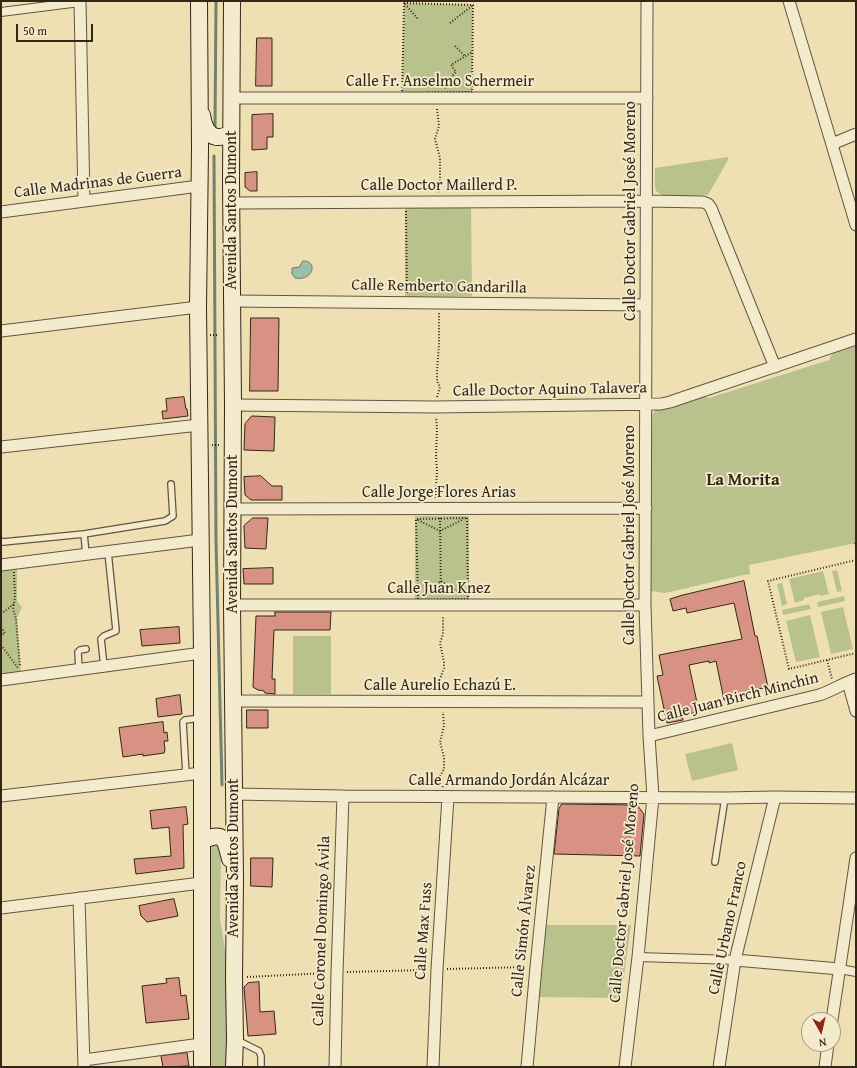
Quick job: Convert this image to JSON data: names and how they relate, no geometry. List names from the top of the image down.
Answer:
{
  "streets": {
    "main road": ["Avenida Santos Dumont"],
    "street": [
      "Calle Fr. Anselmo Schermeir",
      "Calle Madrinas de Guerra",
      "Calle Doctor Maillerd P.",
      "Calle Doctor Gabriel José Moreno",
      "Calle Remberto Gandarilla",
      "Calle Doctor Aquino Talavera",
      "Calle Jorge Flores Arias",
      "Calle Juan Knez",
      "Calle Aurelio Echazú E.",
      "Calle Juan Birch Minchin",
      "Calle Armando Jordán Alcázar",
      "Calle Urbano Franco",
      "Calle Coronel Domingo Ávila",
      "Calle Max Fuss",
      "Calle Simón Álvarez"
    ]
  },
  "crossings": [
    ["Calle Fr. Anselmo Schermeir", "Avenida Santos Dumont"],
    ["Calle Fr. Anselmo Schermeir", "Calle Doctor Gabriel José Moreno"],
    ["Calle Madrinas de Guerra", "Avenida Santos Dumont"],
    ["Calle Doctor Maillerd P.", "Avenida Santos Dumont"],
    ["Calle Doctor Maillerd P.", "Calle Doctor Gabriel José Moreno"],
    ["Calle Doctor Maillerd P.", "Calle Doctor Aquino Talavera"],
    ["Avenida Santos Dumont", "Calle Remberto Gandarilla"],
    ["Avenida Santos Dumont", "Calle Doctor Aquino Talavera"],
    ["Avenida Santos Dumont", "Calle Jorge Flores Arias"],
    ["Avenida Santos Dumont", "Calle Juan Knez"],
    ["Avenida Santos Dumont", "Calle Aurelio Echazú E."],
    ["Avenida Santos Dumont", "Calle Armando Jordán Alcázar"],
    ["Calle Doctor Gabriel José Moreno", "Calle Remberto Gandarilla"],
    ["Calle Doctor Gabriel José Moreno", "Calle Doctor Aquino Talavera"],
    ["Calle Doctor Gabriel José Moreno", "Calle Jorge Flores Arias"],
    ["Calle Doctor Gabriel José Moreno", "Calle Juan Knez"],
    ["Calle Doctor Gabriel José Moreno", "Calle Aurelio Echazú E."],
    ["Calle Doctor Gabriel José Moreno", "Calle Juan Birch Minchin"],
    ["Calle Doctor Gabriel José Moreno", "Calle Armando Jordán Alcázar"],
    ["Calle Armando Jordán Alcázar", "Calle Urbano Franco"],
    ["Calle Armando Jordán Alcázar", "Calle Coronel Domingo Ávila"],
    ["Calle Armando Jordán Alcázar", "Calle Max Fuss"],
    ["Calle Armando Jordán Alcázar", "Calle Simón Álvarez"]
  ],
  "districts": ["La Morita"],
  "scale_bar": "50 m",
  "north": "bottom"
}
